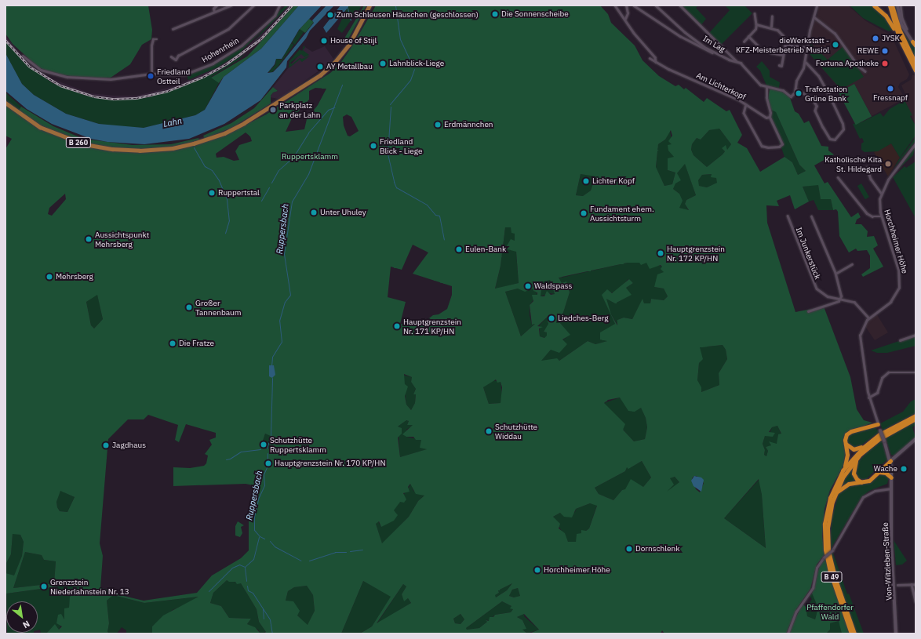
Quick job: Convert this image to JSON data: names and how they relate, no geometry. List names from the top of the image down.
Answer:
{
  "streets": {
    "highway": ["B 49"],
    "main road": ["B 260"],
    "street": [
      "Im Lag",
      "Hohenrhein",
      "Am Lichterkopf",
      "Horchheimer Höhe",
      "Im Junkerstück",
      "Von-Witzleben-Straße"
    ]
  },
  "crossings": [
    ["Horchheimer Höhe", "Im Junkerstück"],
    ["Horchheimer Höhe", "Von-Witzleben-Straße"]
  ],
  "water": ["Lahn", "Ruppersbach"],
  "parks": ["Ruppertsklamm", "Pfaffendorfer Wald"],
  "places": [
    "Die Sonnenscheibe",
    "Zum Schleusen Häuschen (geschlossen)",
    "JYSK",
    "House of Stijl",
    "dieWerkstatt - KFZ-Meisterbetrieb Musiol",
    "REWE",
    "Lahnblick-Liege",
    "Fortuna Apotheke",
    "AY Metallbau",
    "Friedland Ostteil",
    "Fressnapf",
    "Trafostation Grüne Bank",
    "Parkplatz an der Lahn",
    "Erdmännchen",
    "Friedland Blick - Liege",
    "Katholische Kita St. Hildegard",
    "Lichter Kopf",
    "Ruppertstal",
    "Unter Uhuley",
    "Fundament ehem. Aussichtsturm",
    "Aussichtspunkt Mehrsberg",
    "Eulen-Bank",
    "Hauptgrenzstein Nr. 172 KP/HN",
    "Mehrsberg",
    "Waldspass",
    "Großer Tannenbaum",
    "Liedches-Berg",
    "Hauptgrenzstein Nr. 171 KP/HN",
    "Die Fratze",
    "Schutzhütte Widdau",
    "Schutzhütte Ruppertsklamm",
    "Jagdhaus",
    "Hauptgrenzstein Nr. 170 KP/HN",
    "Wache",
    "Dornschlenk",
    "Horchheimer Höhe",
    "Grenzstein Niederlahnstein Nr. 13"
  ],
  "north": "bottom right"
}
